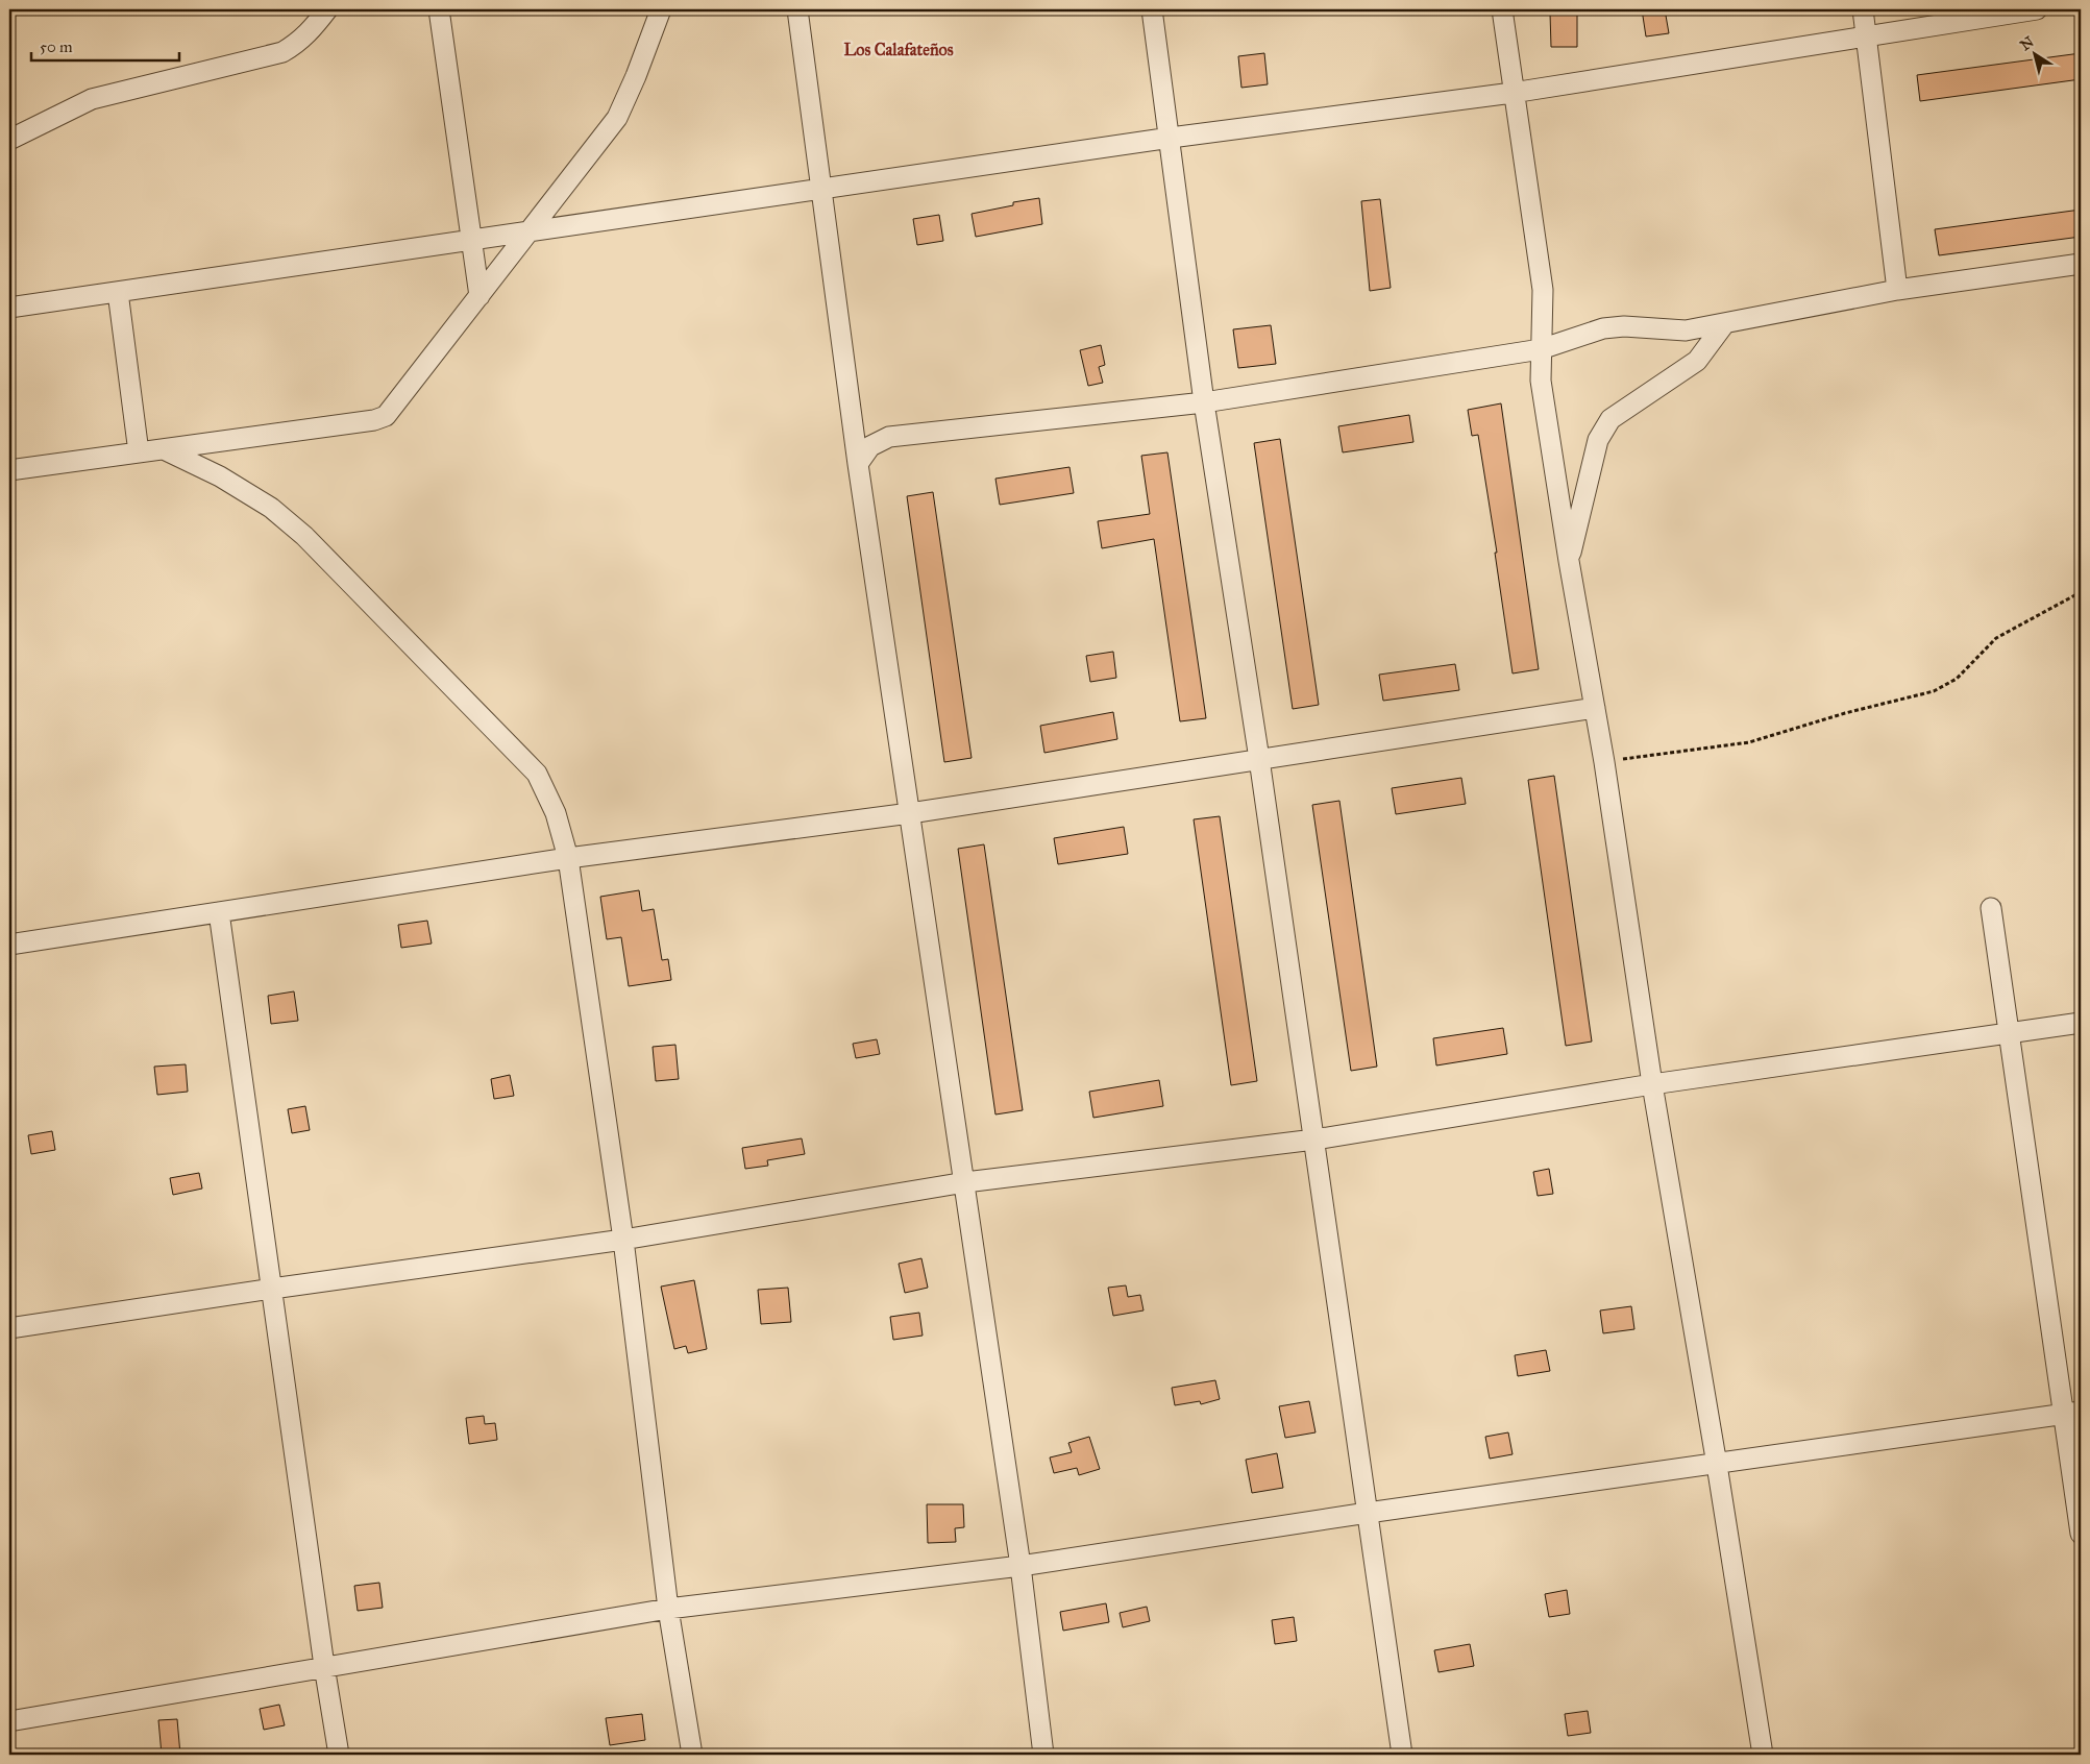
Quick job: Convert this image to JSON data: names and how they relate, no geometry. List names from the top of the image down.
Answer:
{
  "districts": ["Los Calafateños"],
  "scale_bar": "50 m",
  "north": "top left"
}
